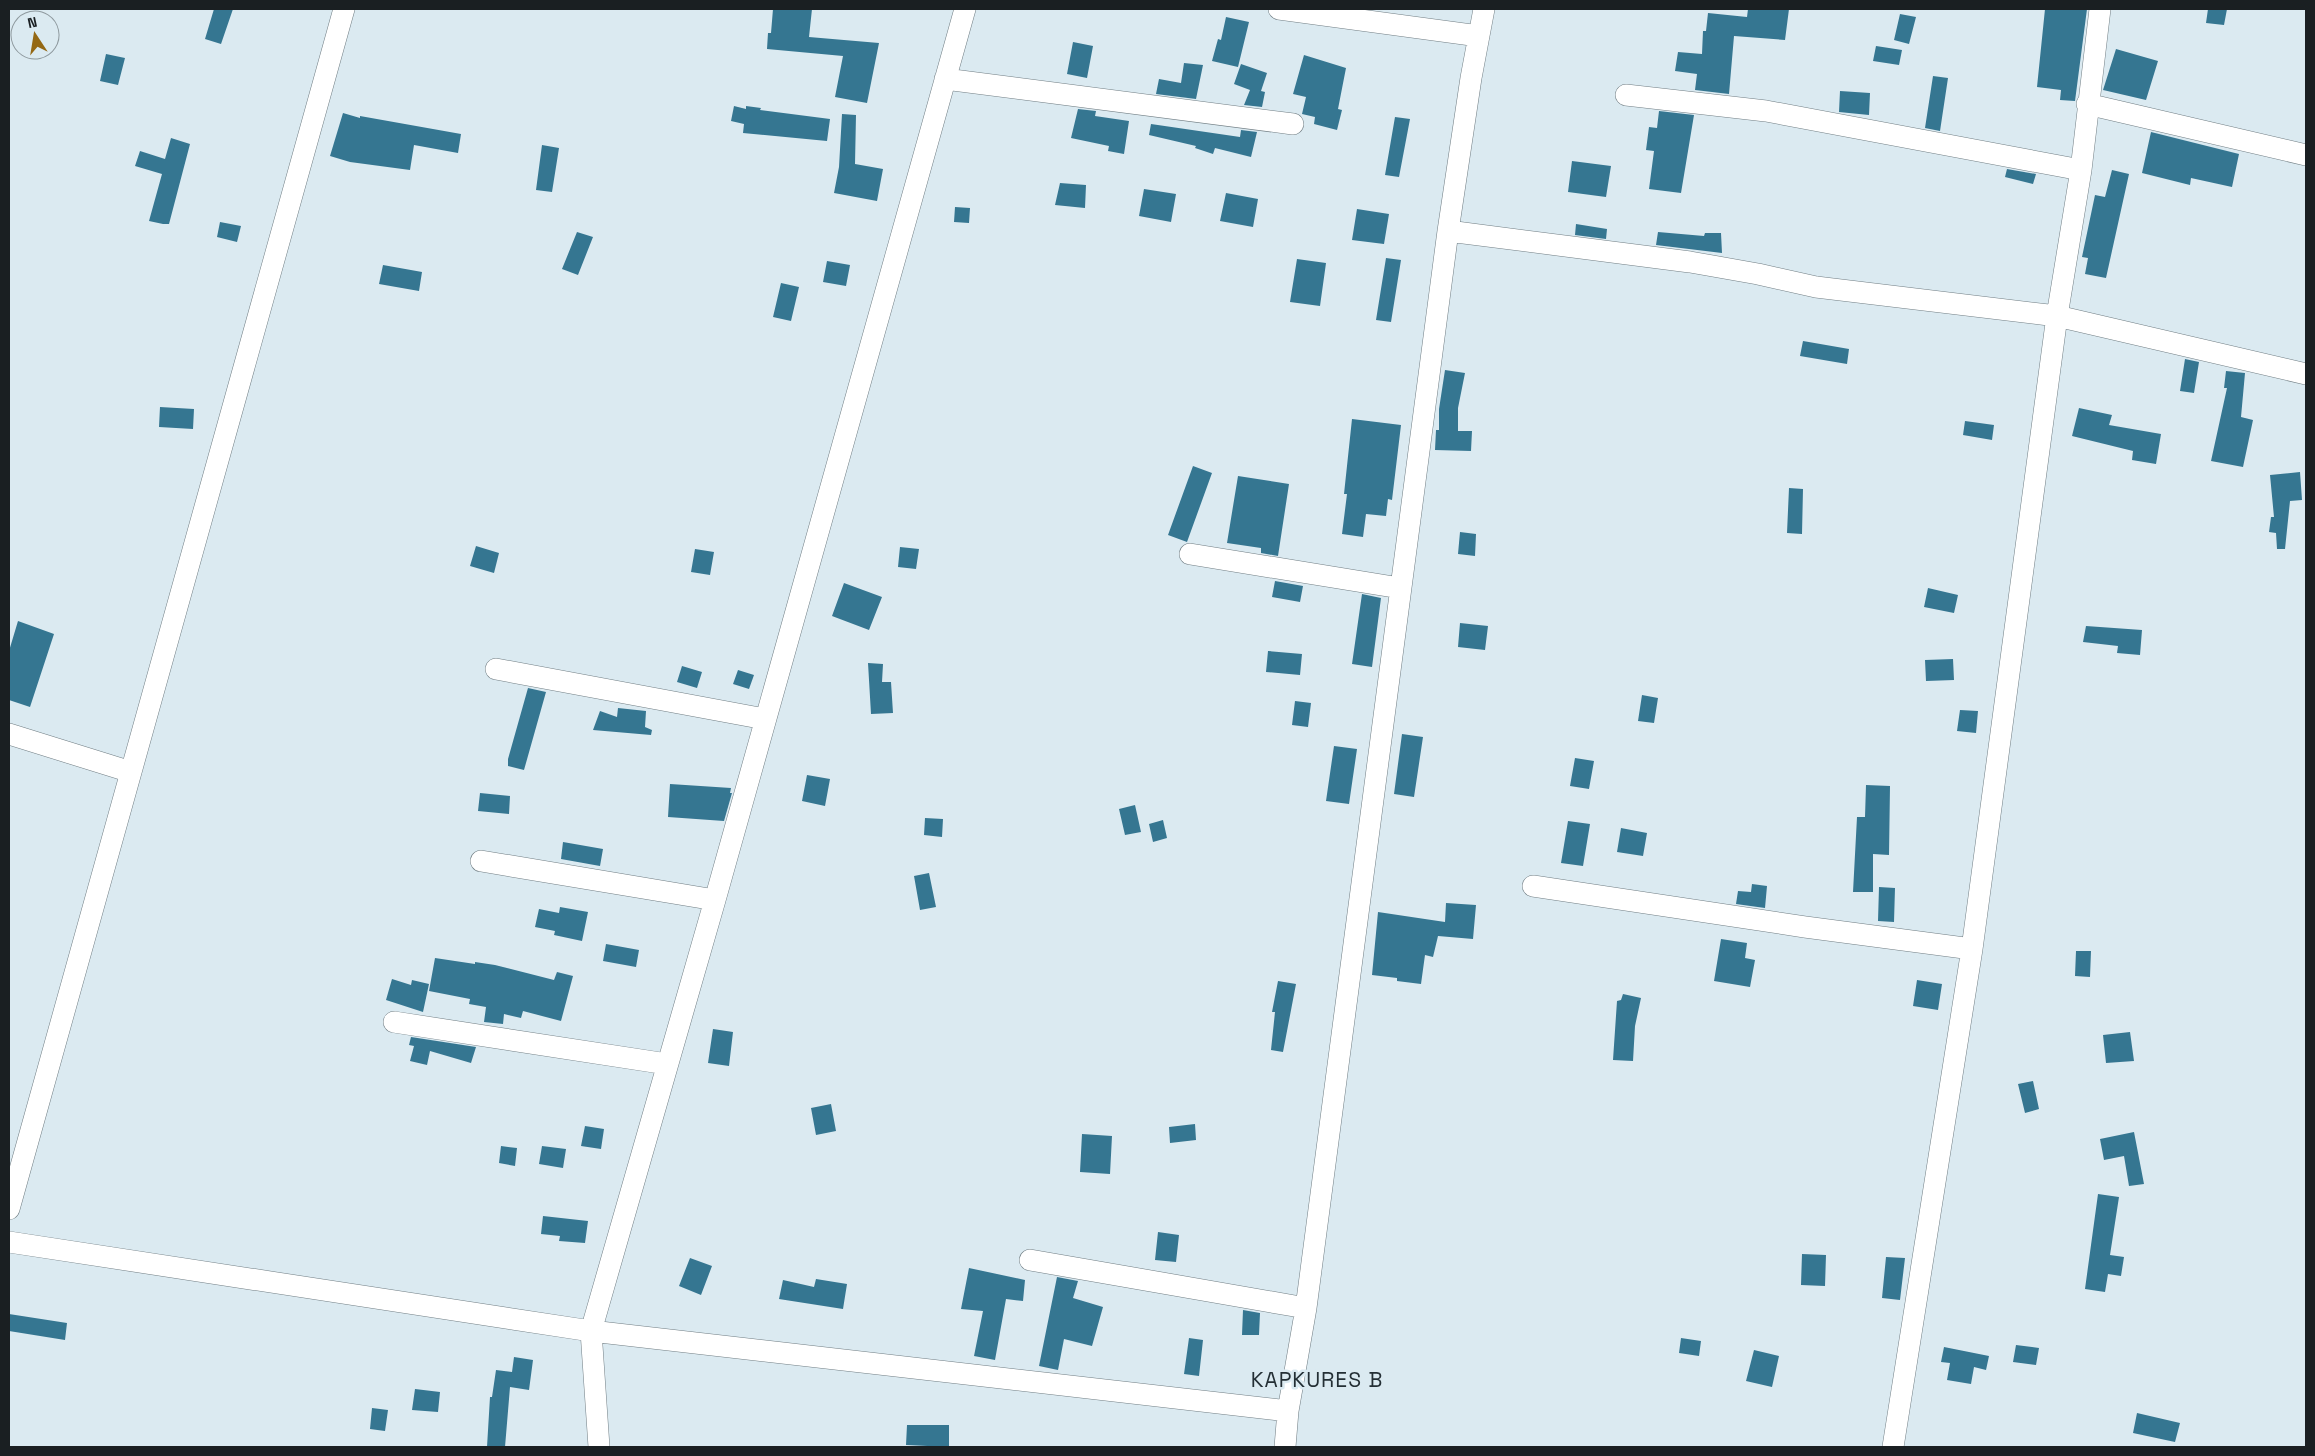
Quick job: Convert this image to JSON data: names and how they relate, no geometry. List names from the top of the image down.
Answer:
{
  "districts": ["KAPKURES B"],
  "north": "top"
}
